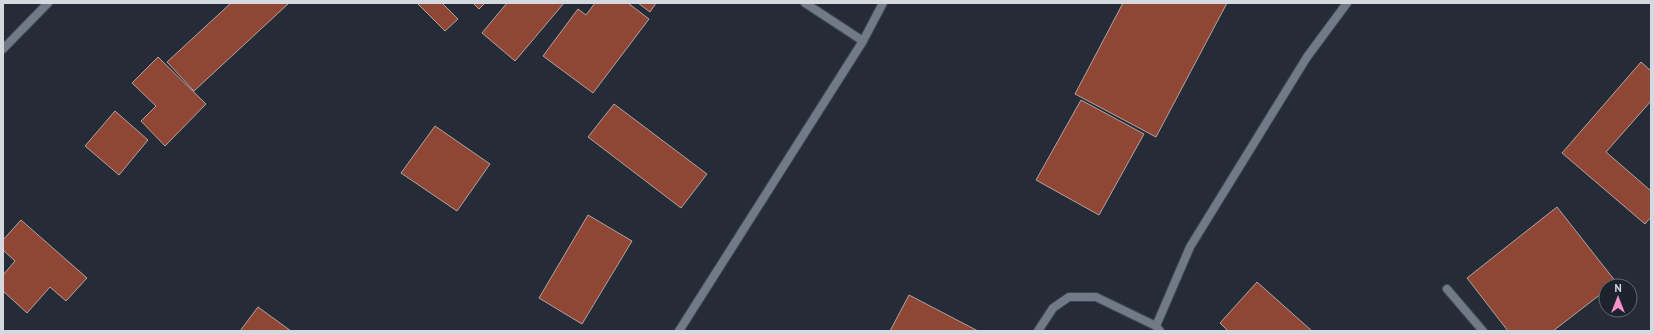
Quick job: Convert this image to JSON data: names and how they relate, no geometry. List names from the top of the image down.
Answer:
{
  "north": "top"
}
